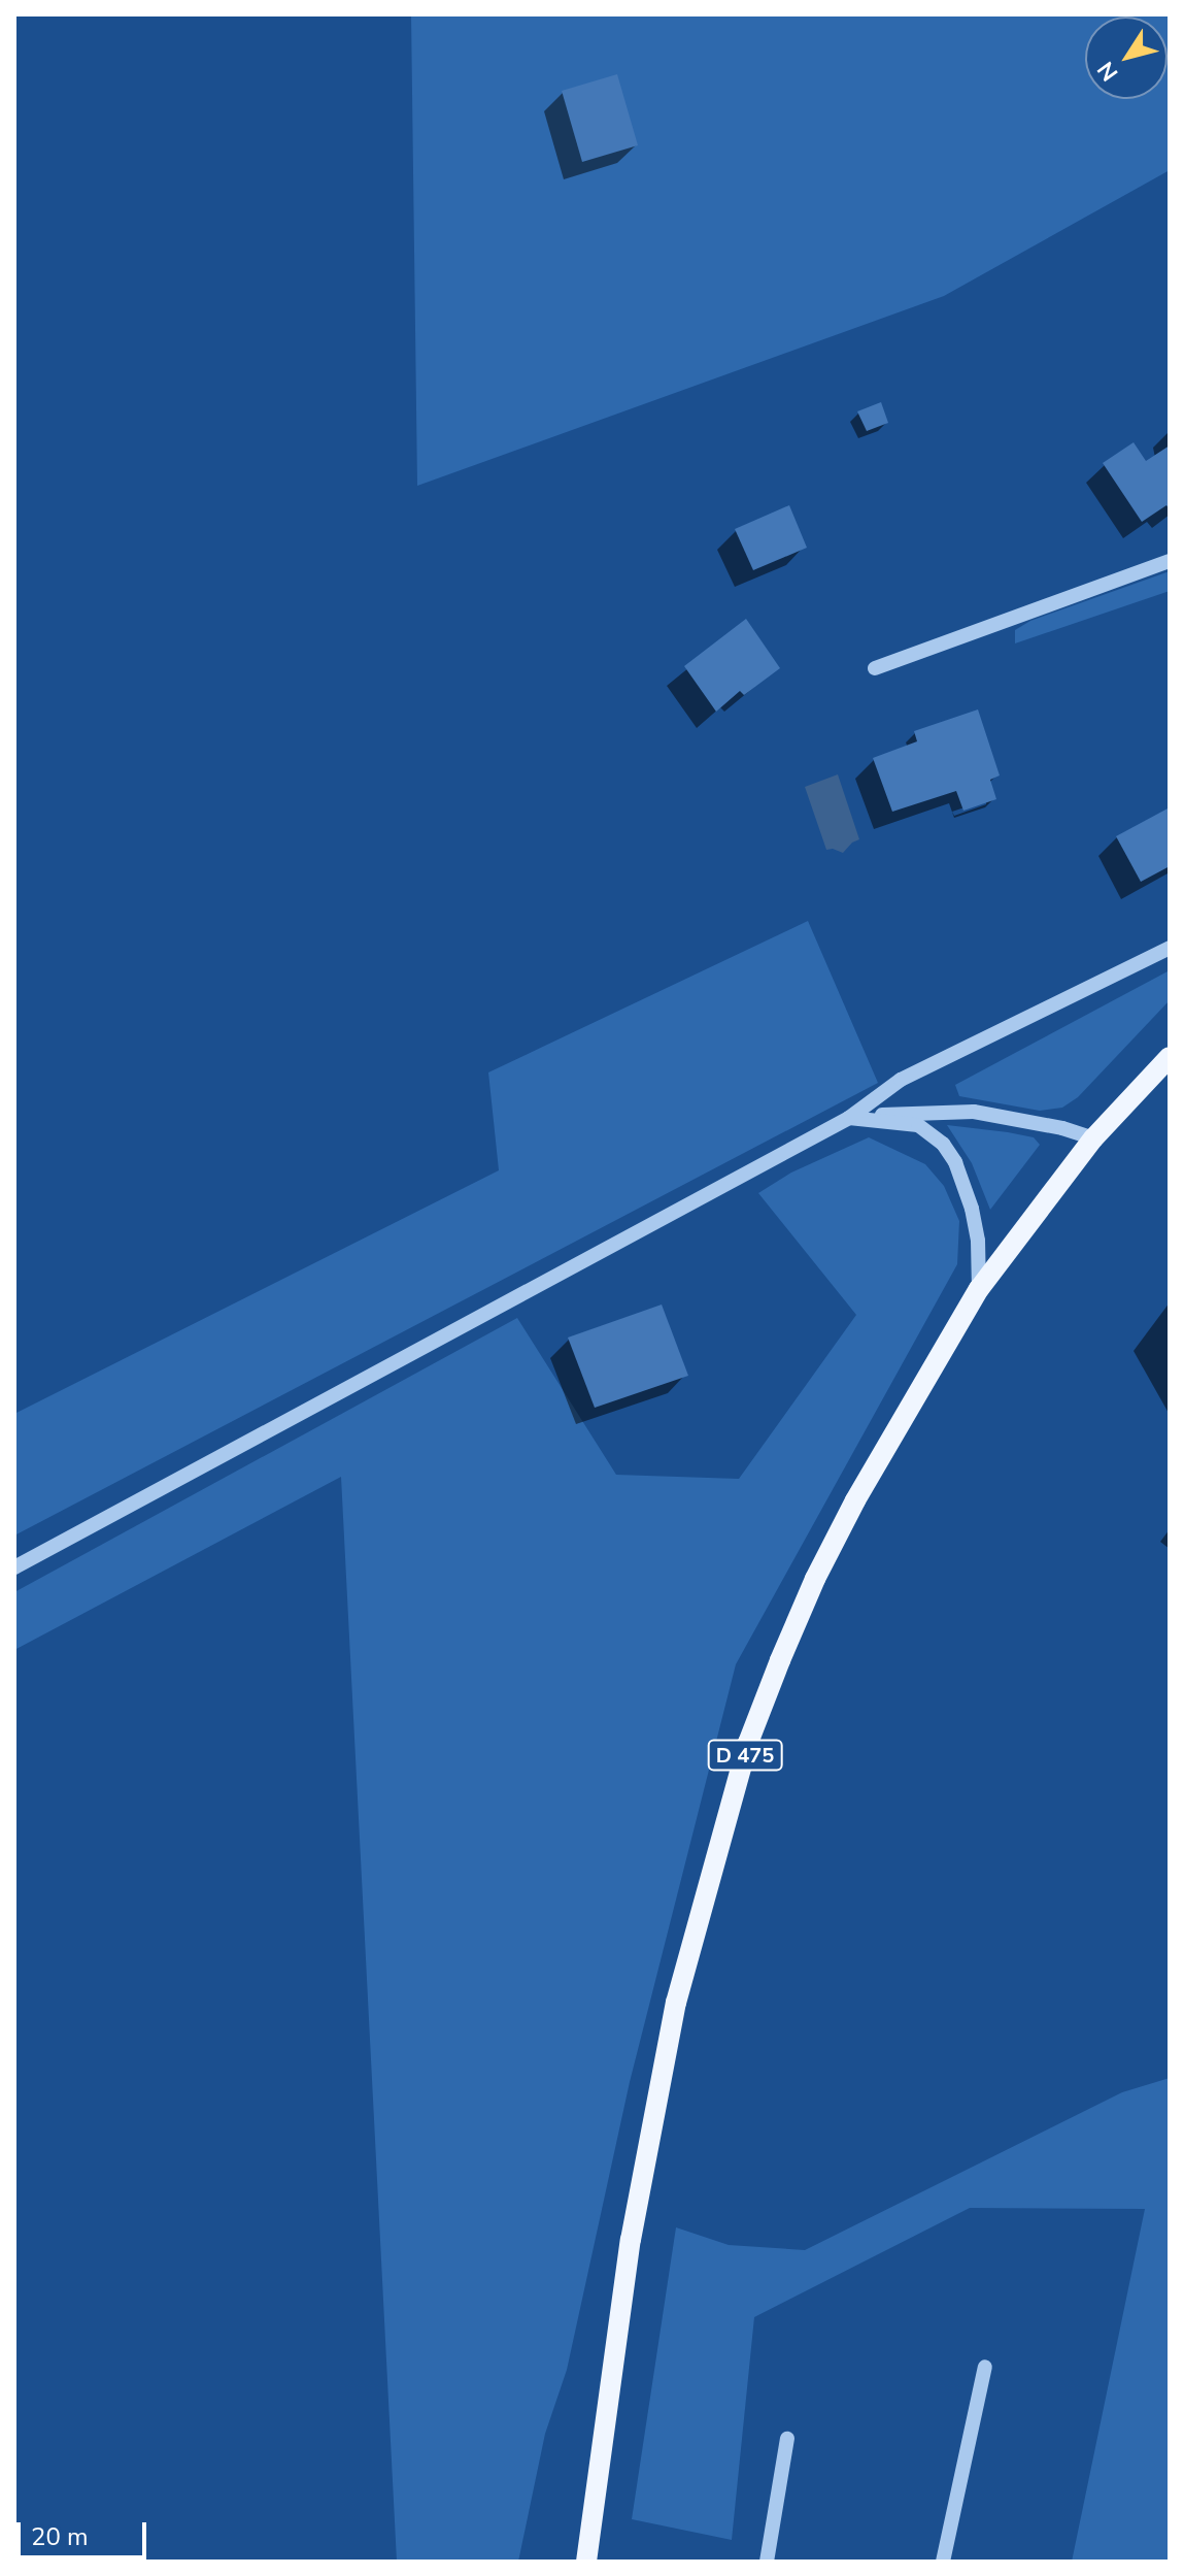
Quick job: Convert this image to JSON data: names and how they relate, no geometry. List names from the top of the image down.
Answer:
{
  "streets": {
    "main road": ["D 475"]
  },
  "scale_bar": "20 m",
  "north": "bottom left"
}
